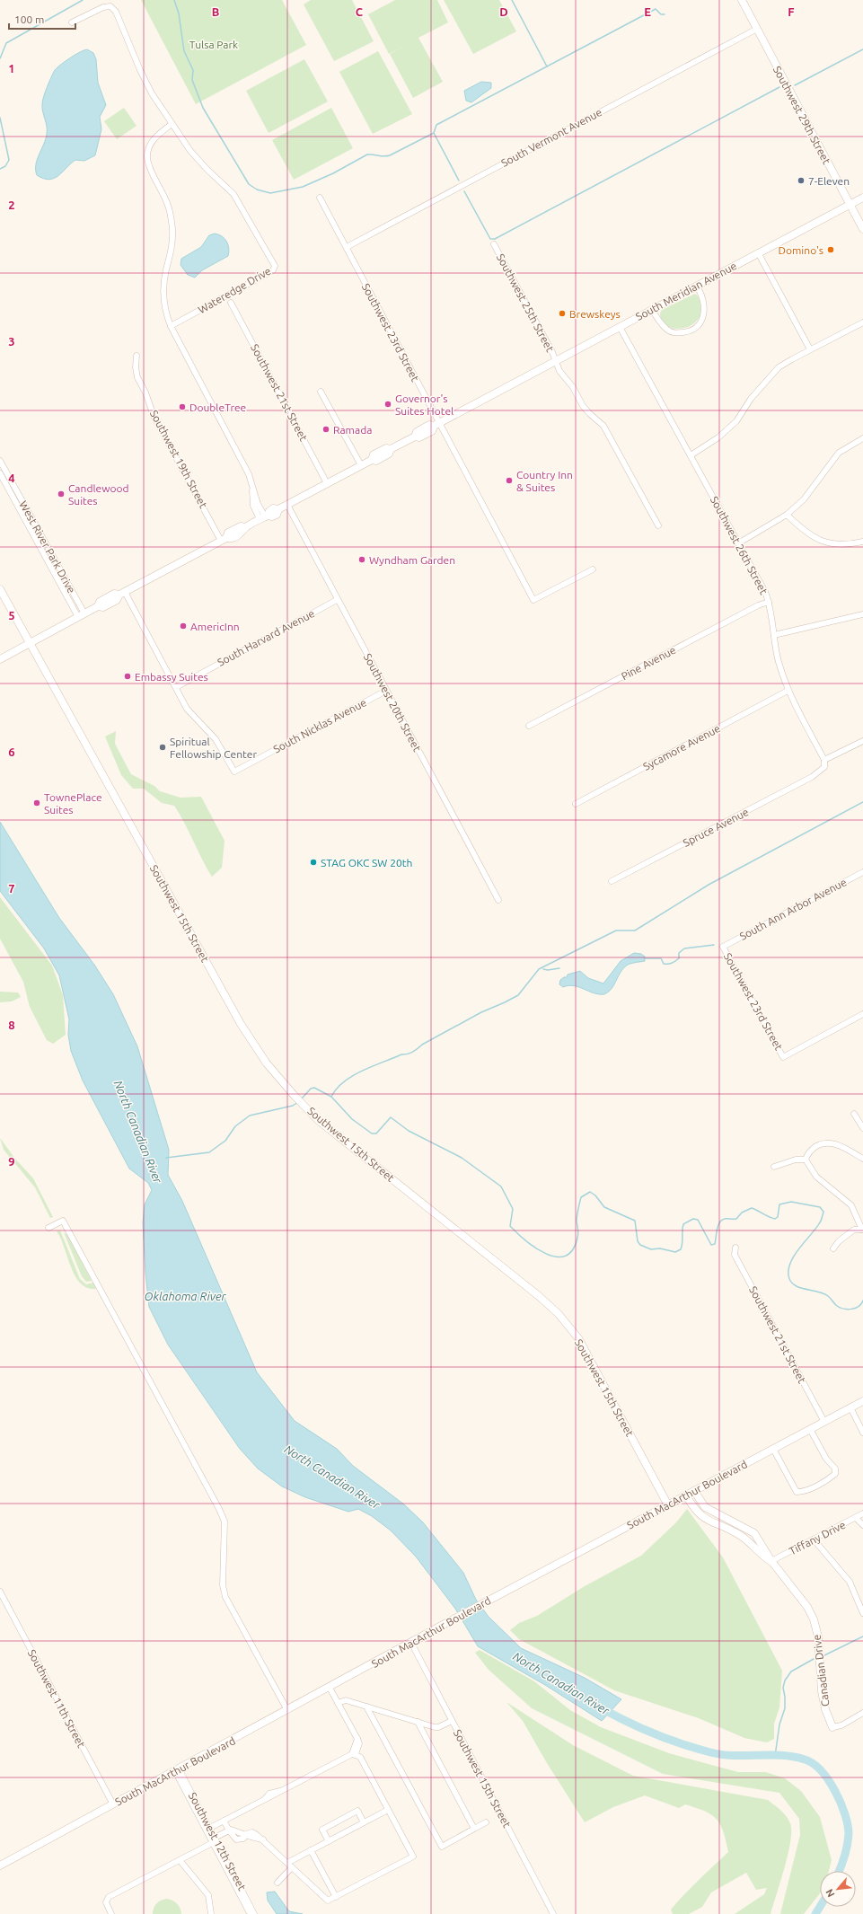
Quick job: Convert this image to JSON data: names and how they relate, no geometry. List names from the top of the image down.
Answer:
{
  "streets": {
    "main road": [
      "Southwest 29th Street",
      "South Meridian Avenue",
      "Southwest 15th Street",
      "South MacArthur Boulevard",
      "Canadian Drive"
    ],
    "street": [
      "South Vermont Avenue",
      "Wateredge Drive",
      "Southwest 25th Street",
      "Southwest 23rd Street",
      "Southwest 21st Street",
      "Southwest 19th Street",
      "Southwest 26th Street",
      "West River Park Drive",
      "South Harvard Avenue",
      "Pine Avenue",
      "Southwest 20th Street",
      "South Nicklas Avenue",
      "Sycamore Avenue",
      "Spruce Avenue",
      "South Ann Arbor Avenue",
      "Tiffany Drive",
      "Southwest 11th Street",
      "Southwest 12th Street"
    ]
  },
  "crossings": [
    ["Southwest 29th Street", "South Vermont Avenue"],
    ["Southwest 29th Street", "South Meridian Avenue"],
    ["South Vermont Avenue", "Southwest 23rd Street"],
    ["South Meridian Avenue", "Southwest 25th Street"],
    ["South Meridian Avenue", "Southwest 23rd Street"],
    ["South Meridian Avenue", "Southwest 21st Street"],
    ["South Meridian Avenue", "Southwest 19th Street"],
    ["South Meridian Avenue", "Southwest 26th Street"],
    ["South Meridian Avenue", "West River Park Drive"],
    ["South Meridian Avenue", "Southwest 20th Street"],
    ["South Meridian Avenue", "Southwest 15th Street"],
    ["Southwest 23rd Street", "South Ann Arbor Avenue"],
    ["Southwest 21st Street", "South MacArthur Boulevard"],
    ["Southwest 26th Street", "Pine Avenue"],
    ["Southwest 26th Street", "Sycamore Avenue"],
    ["Southwest 26th Street", "Spruce Avenue"],
    ["South Harvard Avenue", "Southwest 20th Street"],
    ["South Harvard Avenue", "South Nicklas Avenue"],
    ["Southwest 20th Street", "South Nicklas Avenue"],
    ["Southwest 15th Street", "South MacArthur Boulevard"],
    ["South MacArthur Boulevard", "Canadian Drive"],
    ["South MacArthur Boulevard", "Southwest 11th Street"],
    ["South MacArthur Boulevard", "Southwest 12th Street"],
    ["Tiffany Drive", "Canadian Drive"]
  ],
  "water": ["North Canadian River", "Oklahoma River"],
  "parks": ["Tulsa Park"],
  "places": [
    "7-Eleven",
    "Domino's",
    "Brewskeys",
    "Governor's Suites Hotel",
    "DoubleTree",
    "Ramada",
    "Country Inn & Suites",
    "Candlewood Suites",
    "Wyndham Garden",
    "AmericInn",
    "Embassy Suites",
    "Spiritual Fellowship Center",
    "TownePlace Suites",
    "STAG OKC SW 20th"
  ],
  "scale_bar": "100 m",
  "north": "bottom left",
  "grid": {
    "columns": [
      "B",
      "C",
      "D",
      "E",
      "F"
    ],
    "rows": [
      "1",
      "2",
      "3",
      "4",
      "5",
      "6",
      "7",
      "8",
      "9"
    ]
  }
}
